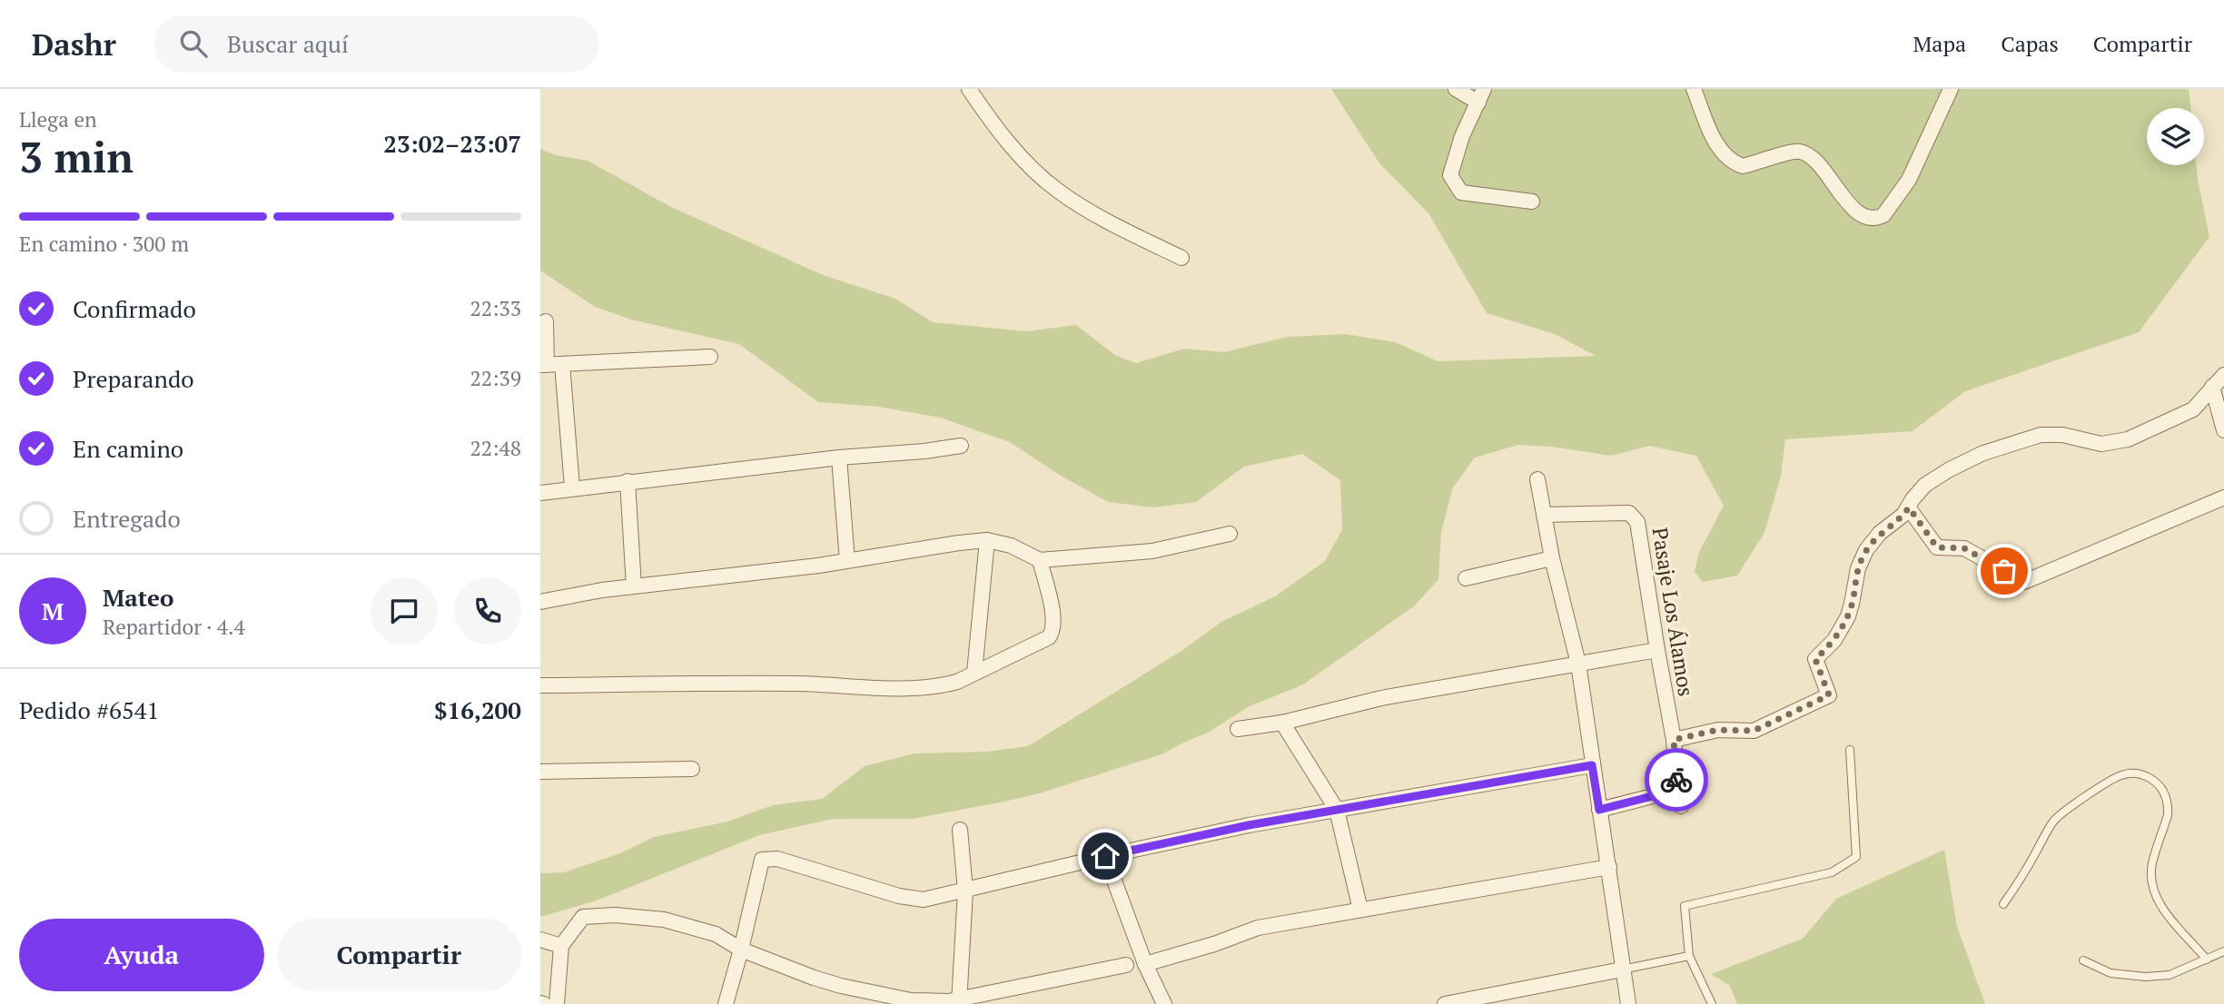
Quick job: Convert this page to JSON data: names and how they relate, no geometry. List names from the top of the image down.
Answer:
{
  "streets": {
    "street": ["Pasaje Los Álamos"]
  },
  "page": {
    "header": "Dashr",
    "search": "Buscar aquí",
    "nav": ["Mapa", "Capas", "Compartir"],
    "heading": ["3 min", "Llega en", "23:02–23:07"],
    "panel": [
      "Mateo",
      "Repartidor · 4.4",
      "Pedido #6541",
      "$16,200"
    ],
    "bar": "En camino · 300 m",
    "list": [
      ["Confirmado", "22:33"],
      ["Preparando", "22:39"],
      ["En camino", "22:48"],
      "Entregado"
    ],
    "round": "M",
    "buttons": ["Ayuda", "Compartir"]
  }
}
